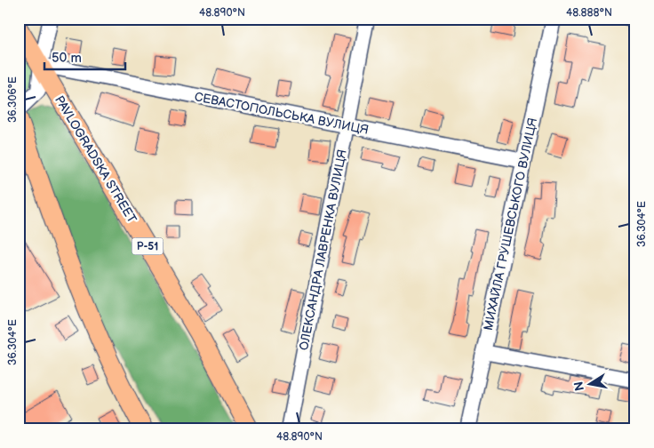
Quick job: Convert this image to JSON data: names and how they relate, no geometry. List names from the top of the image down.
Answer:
{
  "streets": {
    "main road": ["PAVLOGRADSKA STREET", "Р-51"],
    "street": ["СЕВАСТОПОЛЬСЬКА ВУЛИЦЯ", "МИХАЙЛА ГРУШЕВСЬКОГО ВУЛИЦЯ", "ОЛЕКСАНДРА ЛАВРЕНКА ВУЛИЦЯ"]
  },
  "crossings": [
    ["СЕВАСТОПОЛЬСЬКА ВУЛИЦЯ", "PAVLOGRADSKA STREET"],
    ["СЕВАСТОПОЛЬСЬКА ВУЛИЦЯ", "МИХАЙЛА ГРУШЕВСЬКОГО ВУЛИЦЯ"],
    ["СЕВАСТОПОЛЬСЬКА ВУЛИЦЯ", "ОЛЕКСАНДРА ЛАВРЕНКА ВУЛИЦЯ"]
  ],
  "scale_bar": "50 m",
  "north": "left",
  "coordinates": [
    "48.890°N",
    "48.888°N",
    "36.306°E",
    "36.304°E"
  ]
}
